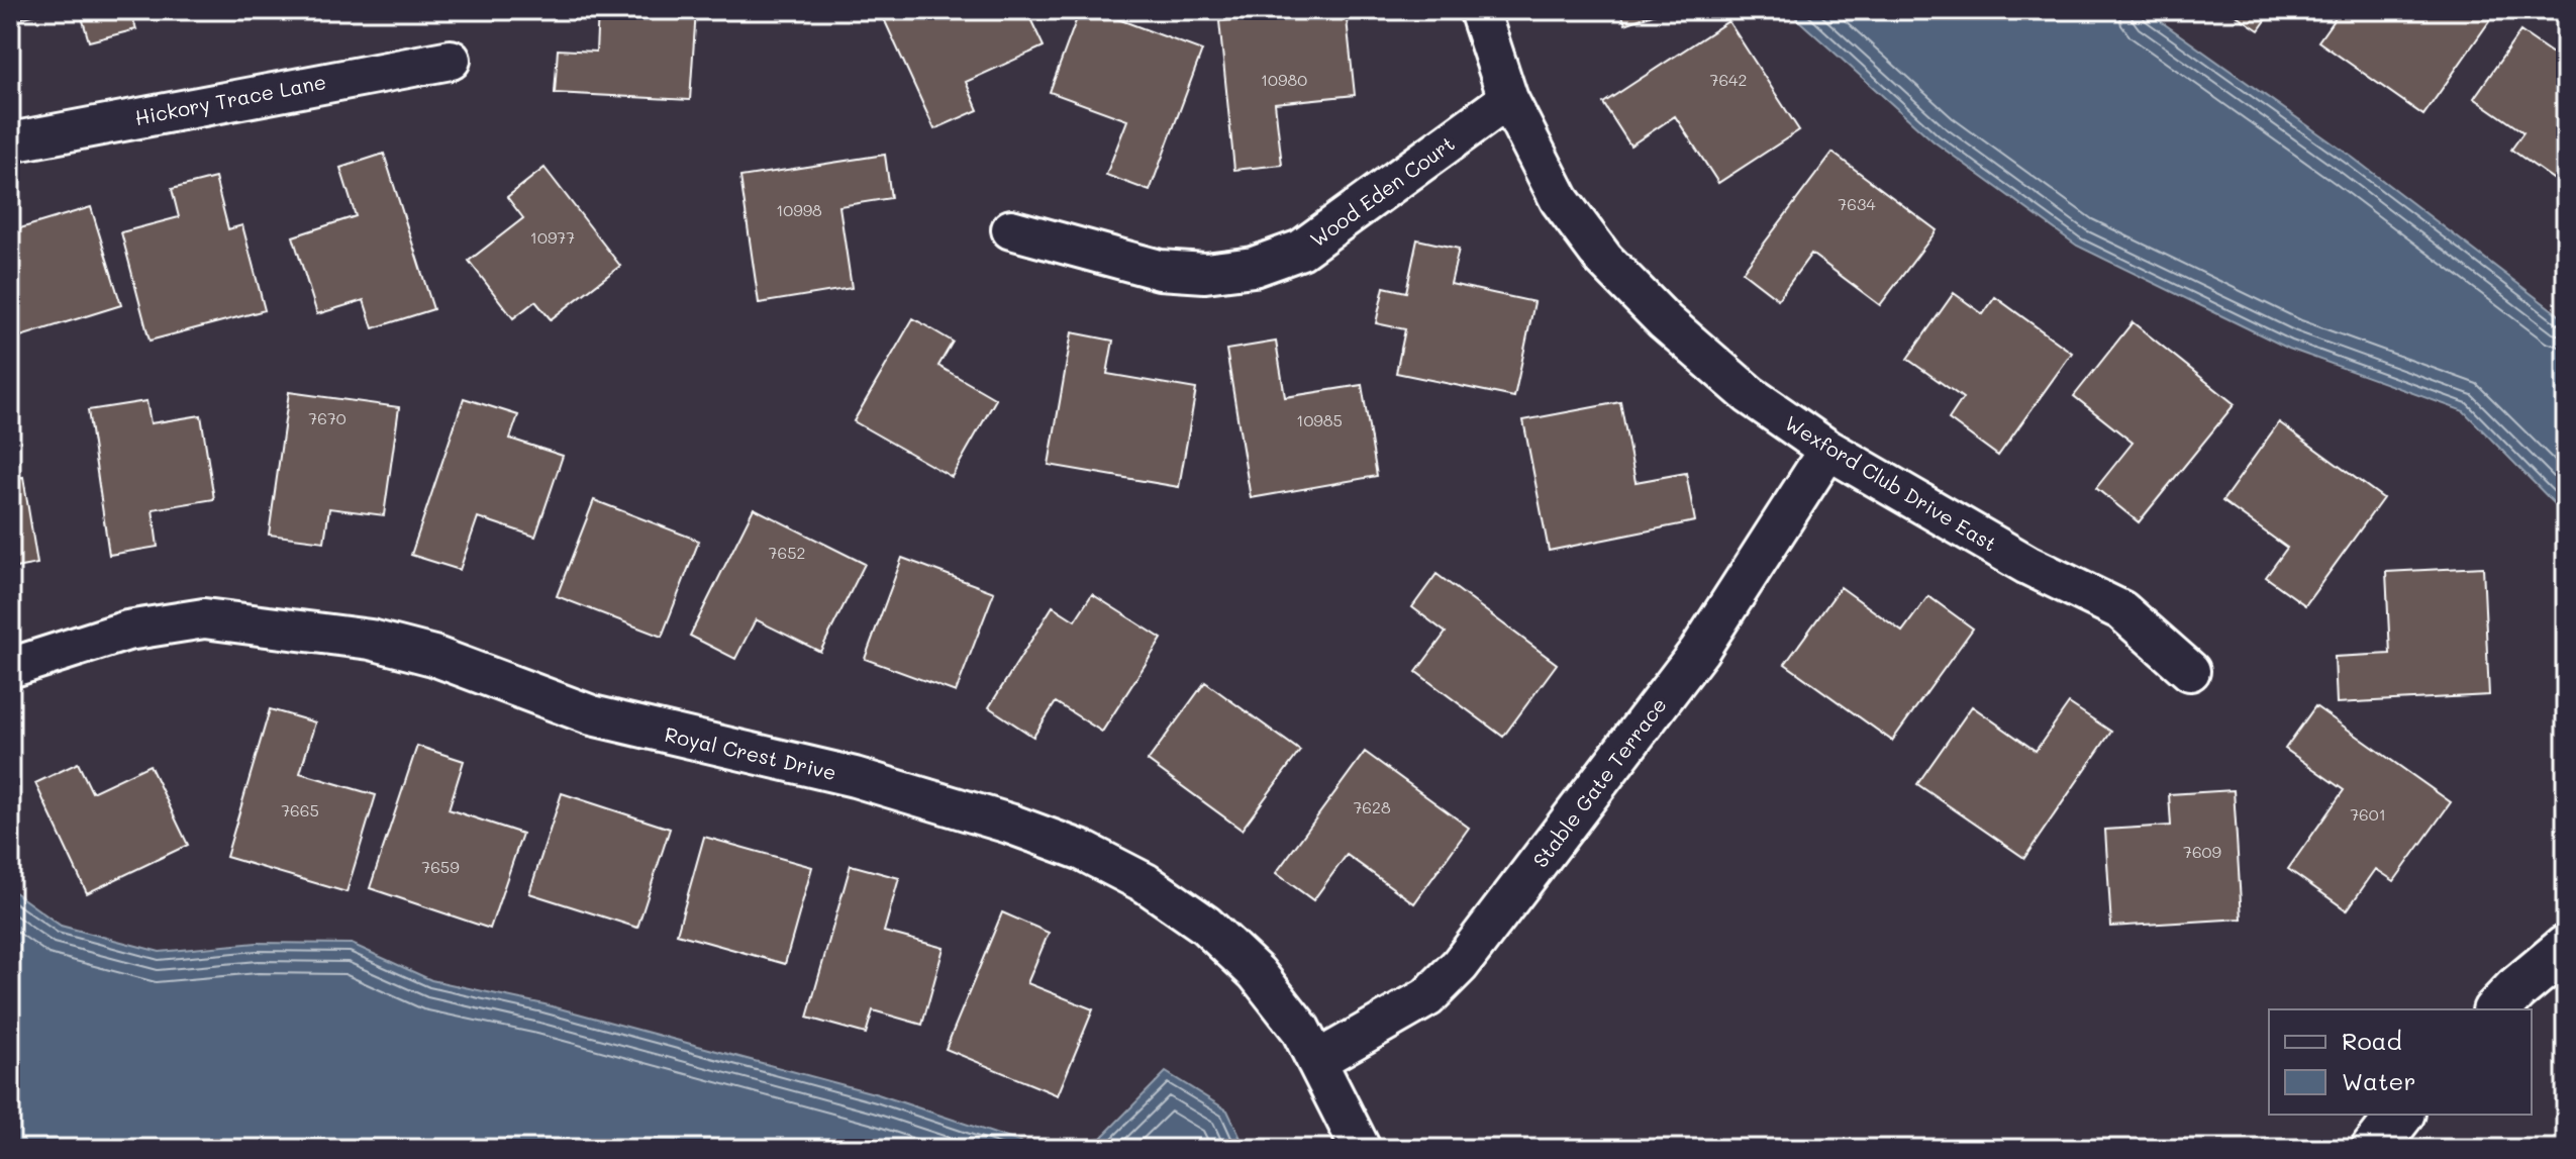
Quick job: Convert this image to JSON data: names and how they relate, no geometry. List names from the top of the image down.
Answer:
{
  "streets": {
    "street": [
      "Hickory Trace Lane",
      "Wood Eden Court",
      "Wexford Club Drive East",
      "Royal Crest Drive",
      "Stable Gate Terrace"
    ]
  },
  "crossings": [
    ["Wood Eden Court", "Wexford Club Drive East"],
    ["Wexford Club Drive East", "Stable Gate Terrace"],
    ["Royal Crest Drive", "Stable Gate Terrace"]
  ],
  "house_numbers": [
    "10980",
    "7642",
    "7634",
    "10998",
    "10977",
    "7670",
    "10985",
    "7652",
    "7628",
    "7665",
    "7601",
    "7609",
    "7659"
  ],
  "legend": ["Road", "Water"]
}
